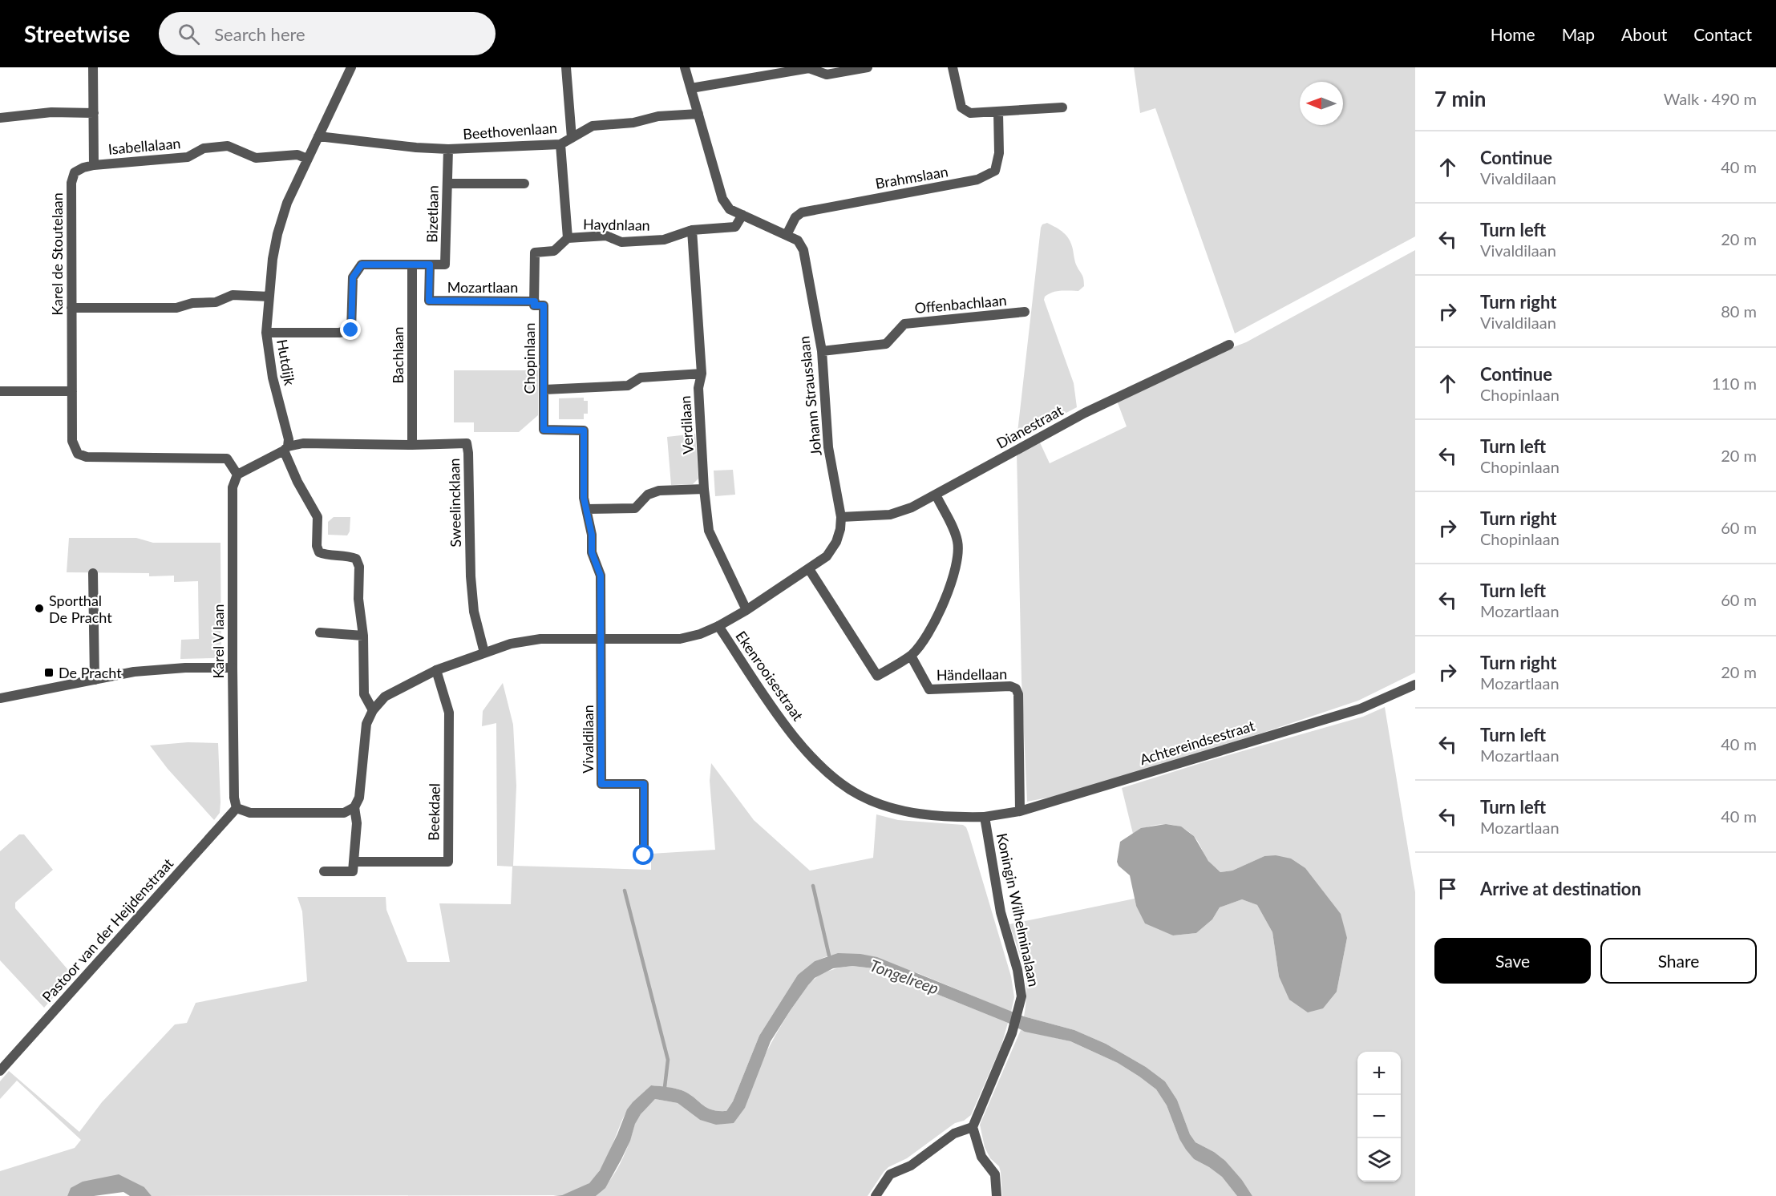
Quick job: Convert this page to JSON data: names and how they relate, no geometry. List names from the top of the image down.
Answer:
{
  "streets": {
    "street": [
      "Beethovenlaan",
      "Isabellalaan",
      "Brahmslaan",
      "Bizetlaan",
      "Haydnlaan",
      "Karel de Stoutelaan",
      "Mozartlaan",
      "Offenbachlaan",
      "Bachlaan",
      "Chopinlaan",
      "Hutdijk",
      "Johann Strausslaan",
      "Verdilaan",
      "Dianestraat",
      "Sweelincklaan",
      "Karel V laan",
      "Händellaan",
      "Ekenrooisestraat",
      "Vivaldilaan",
      "Achtereindsestraat",
      "Beekdael",
      "Koningin Wilhelminalaan",
      "Pastoor van der Heijdenstraat"
    ]
  },
  "crossings": [
    ["Beethovenlaan", "Bizetlaan"],
    ["Beethovenlaan", "Hutdijk"],
    ["Beethovenlaan", "Johann Strausslaan"],
    ["Isabellalaan", "Karel de Stoutelaan"],
    ["Isabellalaan", "Hutdijk"],
    ["Brahmslaan", "Johann Strausslaan"],
    ["Bizetlaan", "Mozartlaan"],
    ["Haydnlaan", "Chopinlaan"],
    ["Haydnlaan", "Johann Strausslaan"],
    ["Haydnlaan", "Verdilaan"],
    ["Karel de Stoutelaan", "Sweelincklaan"],
    ["Karel de Stoutelaan", "Karel V laan"],
    ["Mozartlaan", "Chopinlaan"],
    ["Offenbachlaan", "Johann Strausslaan"],
    ["Bachlaan", "Sweelincklaan"],
    ["Chopinlaan", "Ekenrooisestraat"],
    ["Chopinlaan", "Vivaldilaan"],
    ["Hutdijk", "Sweelincklaan"],
    ["Hutdijk", "Ekenrooisestraat"],
    ["Johann Strausslaan", "Verdilaan"],
    ["Johann Strausslaan", "Dianestraat"],
    ["Johann Strausslaan", "Ekenrooisestraat"],
    ["Sweelincklaan", "Karel V laan"],
    ["Sweelincklaan", "Ekenrooisestraat"],
    ["Karel V laan", "Pastoor van der Heijdenstraat"],
    ["Händellaan", "Achtereindsestraat"],
    ["Ekenrooisestraat", "Vivaldilaan"],
    ["Ekenrooisestraat", "Achtereindsestraat"],
    ["Ekenrooisestraat", "Beekdael"],
    ["Ekenrooisestraat", "Koningin Wilhelminalaan"],
    ["Achtereindsestraat", "Koningin Wilhelminalaan"]
  ],
  "water": ["Tongelreep"],
  "places": {
    "other": ["Sporthal De Pracht"],
    "transit": ["De Pracht"]
  },
  "north": "left",
  "page": {
    "header": "Streetwise",
    "search": "Search here",
    "nav": [
      "Home",
      "Map",
      "About",
      "Contact"
    ],
    "heading": ["7 min", "Walk · 490 m"],
    "list": [
      ["Continue", "Vivaldilaan", "40 m"],
      ["Turn left", "Vivaldilaan", "20 m"],
      ["Turn right", "Vivaldilaan", "80 m"],
      ["Continue", "Chopinlaan", "110 m"],
      ["Turn left", "Chopinlaan", "20 m"],
      ["Turn right", "Chopinlaan", "60 m"],
      ["Turn left", "Mozartlaan", "60 m"],
      ["Turn right", "Mozartlaan", "20 m"],
      ["Turn left", "Mozartlaan", "40 m"],
      ["Turn left", "Mozartlaan", "40 m"],
      "Arrive at destination"
    ],
    "buttons": ["Save", "Share"],
    "map_buttons": ["+", "−"]
  }
}
